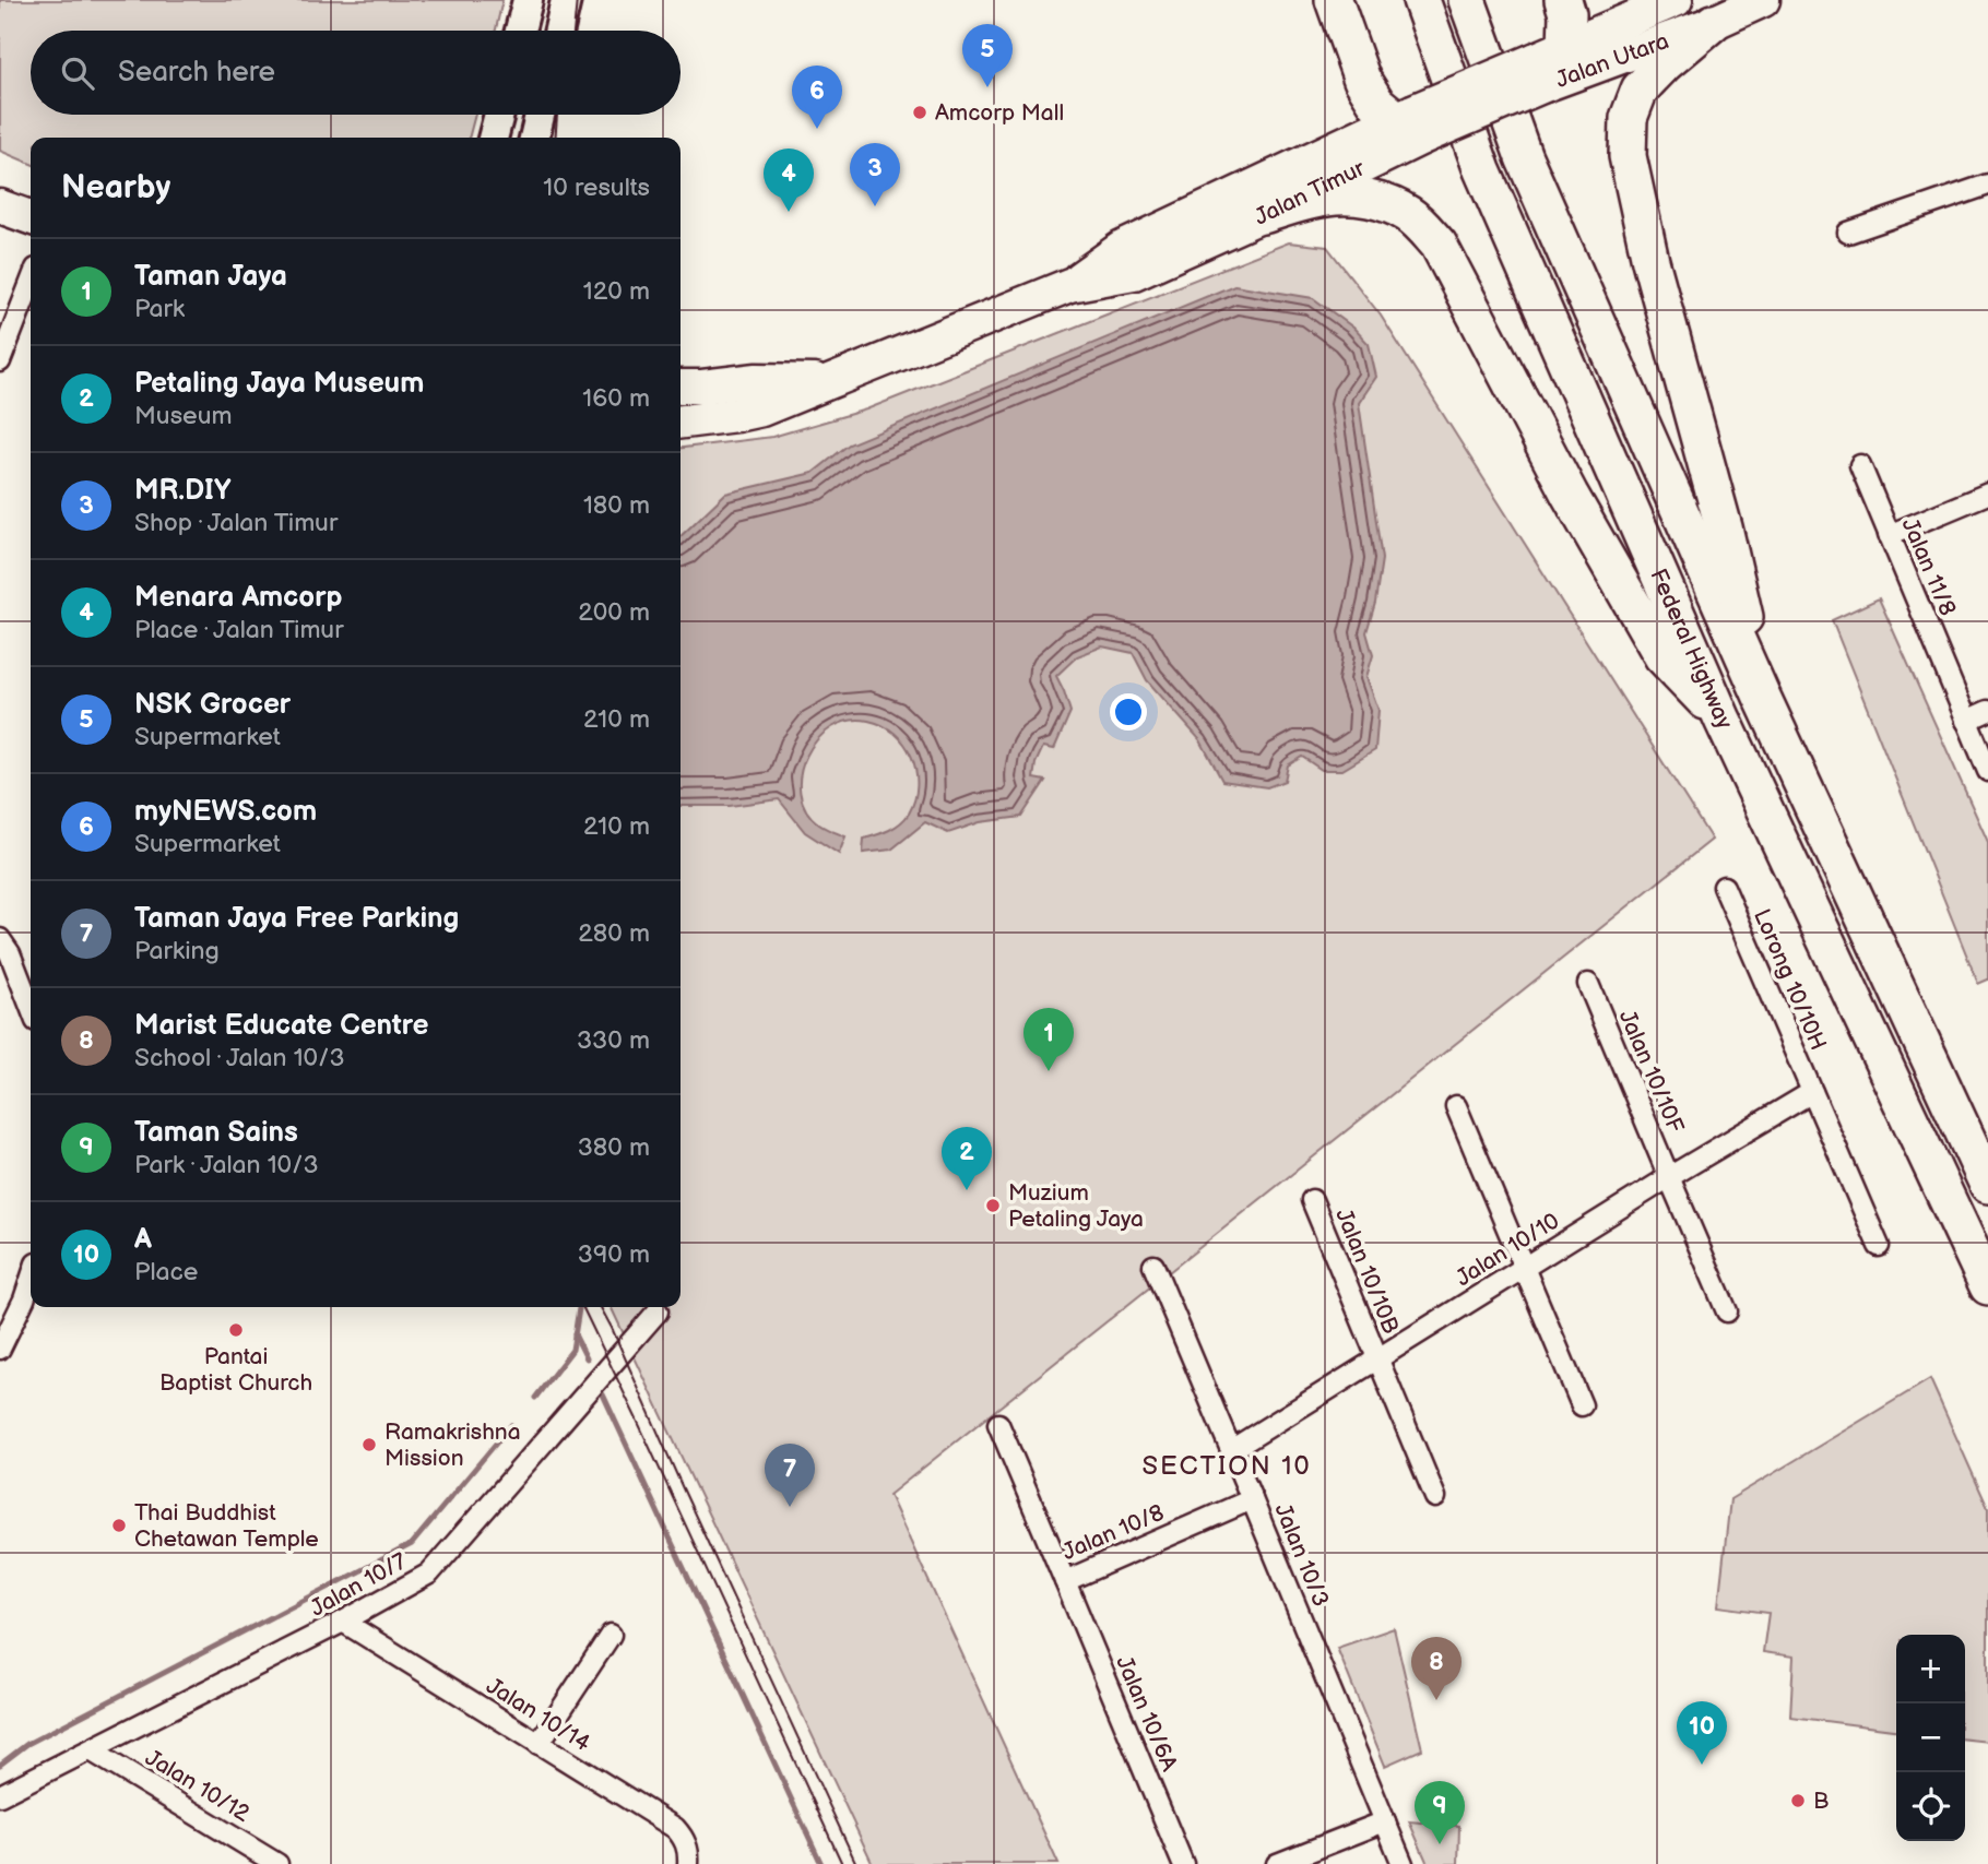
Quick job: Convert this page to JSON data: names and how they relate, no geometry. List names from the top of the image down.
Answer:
{
  "streets": {
    "highway": ["Federal Highway"],
    "main road": ["Jalan Utara", "Jalan Timur"],
    "street": [
      "Jalan 11/8",
      "Lorong 10/10H",
      "Jalan 10/10F",
      "Jalan 10/10",
      "Jalan 10/10B",
      "Jalan 10/8",
      "Jalan 10/3",
      "Jalan 10/7",
      "Jalan 10/6A",
      "Jalan 10/14",
      "Jalan 10/12"
    ]
  },
  "crossings": [
    ["Jalan Utara", "Jalan Timur"],
    ["Lorong 10/10H", "Jalan 10/10"],
    ["Jalan 10/10F", "Jalan 10/10"],
    ["Jalan 10/10", "Jalan 10/10B"],
    ["Jalan 10/10", "Jalan 10/3"],
    ["Jalan 10/8", "Jalan 10/3"],
    ["Jalan 10/8", "Jalan 10/6A"],
    ["Jalan 10/7", "Jalan 10/14"],
    ["Jalan 10/7", "Jalan 10/12"]
  ],
  "districts": ["SECTION 10"],
  "places": [
    "Amcorp Mall",
    "Muzium Petaling Jaya",
    "Pantai Baptist Church",
    "Ramakrishna Mission",
    "Thai Buddhist Chetawan Temple",
    "B"
  ],
  "page": {
    "pins": [
      "5",
      "6",
      "3",
      "4",
      "1",
      "2",
      "7",
      "8",
      "10",
      "9"
    ],
    "search": "Search here",
    "heading": ["Nearby", "10 results"],
    "list": [
      {
        "mark": "1",
        "name": "Taman Jaya",
        "note": "Park",
        "value": "120 m"
      },
      {
        "mark": "2",
        "name": "Petaling Jaya Museum",
        "note": "Museum",
        "value": "160 m"
      },
      {
        "mark": "3",
        "name": "MR.DIY",
        "note": "Shop · Jalan Timur",
        "value": "180 m"
      },
      {
        "mark": "4",
        "name": "Menara Amcorp",
        "note": "Place · Jalan Timur",
        "value": "200 m"
      },
      {
        "mark": "5",
        "name": "NSK Grocer",
        "note": "Supermarket",
        "value": "210 m"
      },
      {
        "mark": "6",
        "name": "myNEWS.com",
        "note": "Supermarket",
        "value": "210 m"
      },
      {
        "mark": "7",
        "name": "Taman Jaya Free Parking",
        "note": "Parking",
        "value": "280 m"
      },
      {
        "mark": "8",
        "name": "Marist Educate Centre",
        "note": "School · Jalan 10/3",
        "value": "330 m"
      },
      {
        "mark": "9",
        "name": "Taman Sains",
        "note": "Park · Jalan 10/3",
        "value": "380 m"
      },
      {
        "mark": "10",
        "name": "A",
        "note": "Place",
        "value": "390 m"
      }
    ],
    "map_buttons": ["+", "−"]
  }
}
